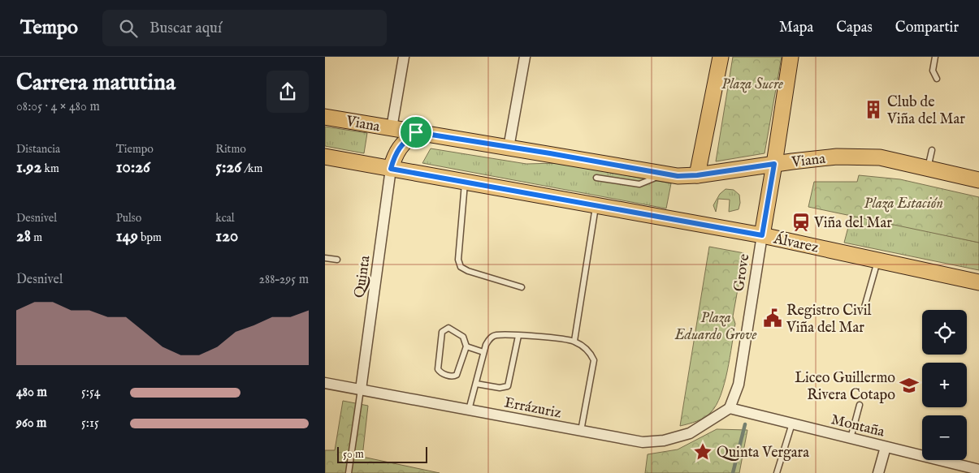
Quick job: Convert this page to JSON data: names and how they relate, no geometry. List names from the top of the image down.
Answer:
{
  "streets": {
    "main road": ["Viana", "Álvarez"],
    "street": [
      "Grove",
      "Quinta",
      "Errázuriz",
      "Montaña"
    ]
  },
  "crossings": [
    ["Álvarez", "Grove"],
    ["Álvarez", "Quinta"],
    ["Grove", "Errázuriz"],
    ["Grove", "Montaña"],
    ["Quinta", "Errázuriz"],
    ["Errázuriz", "Montaña"]
  ],
  "parks": ["Plaza Sucre", "Plaza Estación", "Plaza Eduardo Grove"],
  "places": {
    "building": ["Club de Viña del Mar"],
    "station": ["Viña del Mar"],
    "public building": ["Registro Civil Viña del Mar"],
    "school or university": ["Liceo Guillermo Rivera Cotapo"],
    "place": ["Quinta Vergara"]
  },
  "scale_bar": "50 m",
  "page": {
    "header": "Tempo",
    "search": "Buscar aquí",
    "nav": ["Mapa", "Capas", "Compartir"],
    "heading": ["Carrera matutina", "08:05 · 4 × 480 m"],
    "stats": [
      ["Distancia", "1.92 km"],
      ["Tiempo", "10:26"],
      ["Ritmo", "5:26 /km"],
      ["Desnivel", "28 m"],
      ["Pulso", "149 bpm"],
      ["kcal", "120"]
    ],
    "chart": ["Desnivel", "288–295 m"],
    "map_buttons": ["+", "−"],
    "list": [
      {
        "name": "480 m",
        "note": "5:54"
      },
      {
        "name": "960 m",
        "note": "5:15"
      }
    ],
    "scale": "50 m"
  }
}
